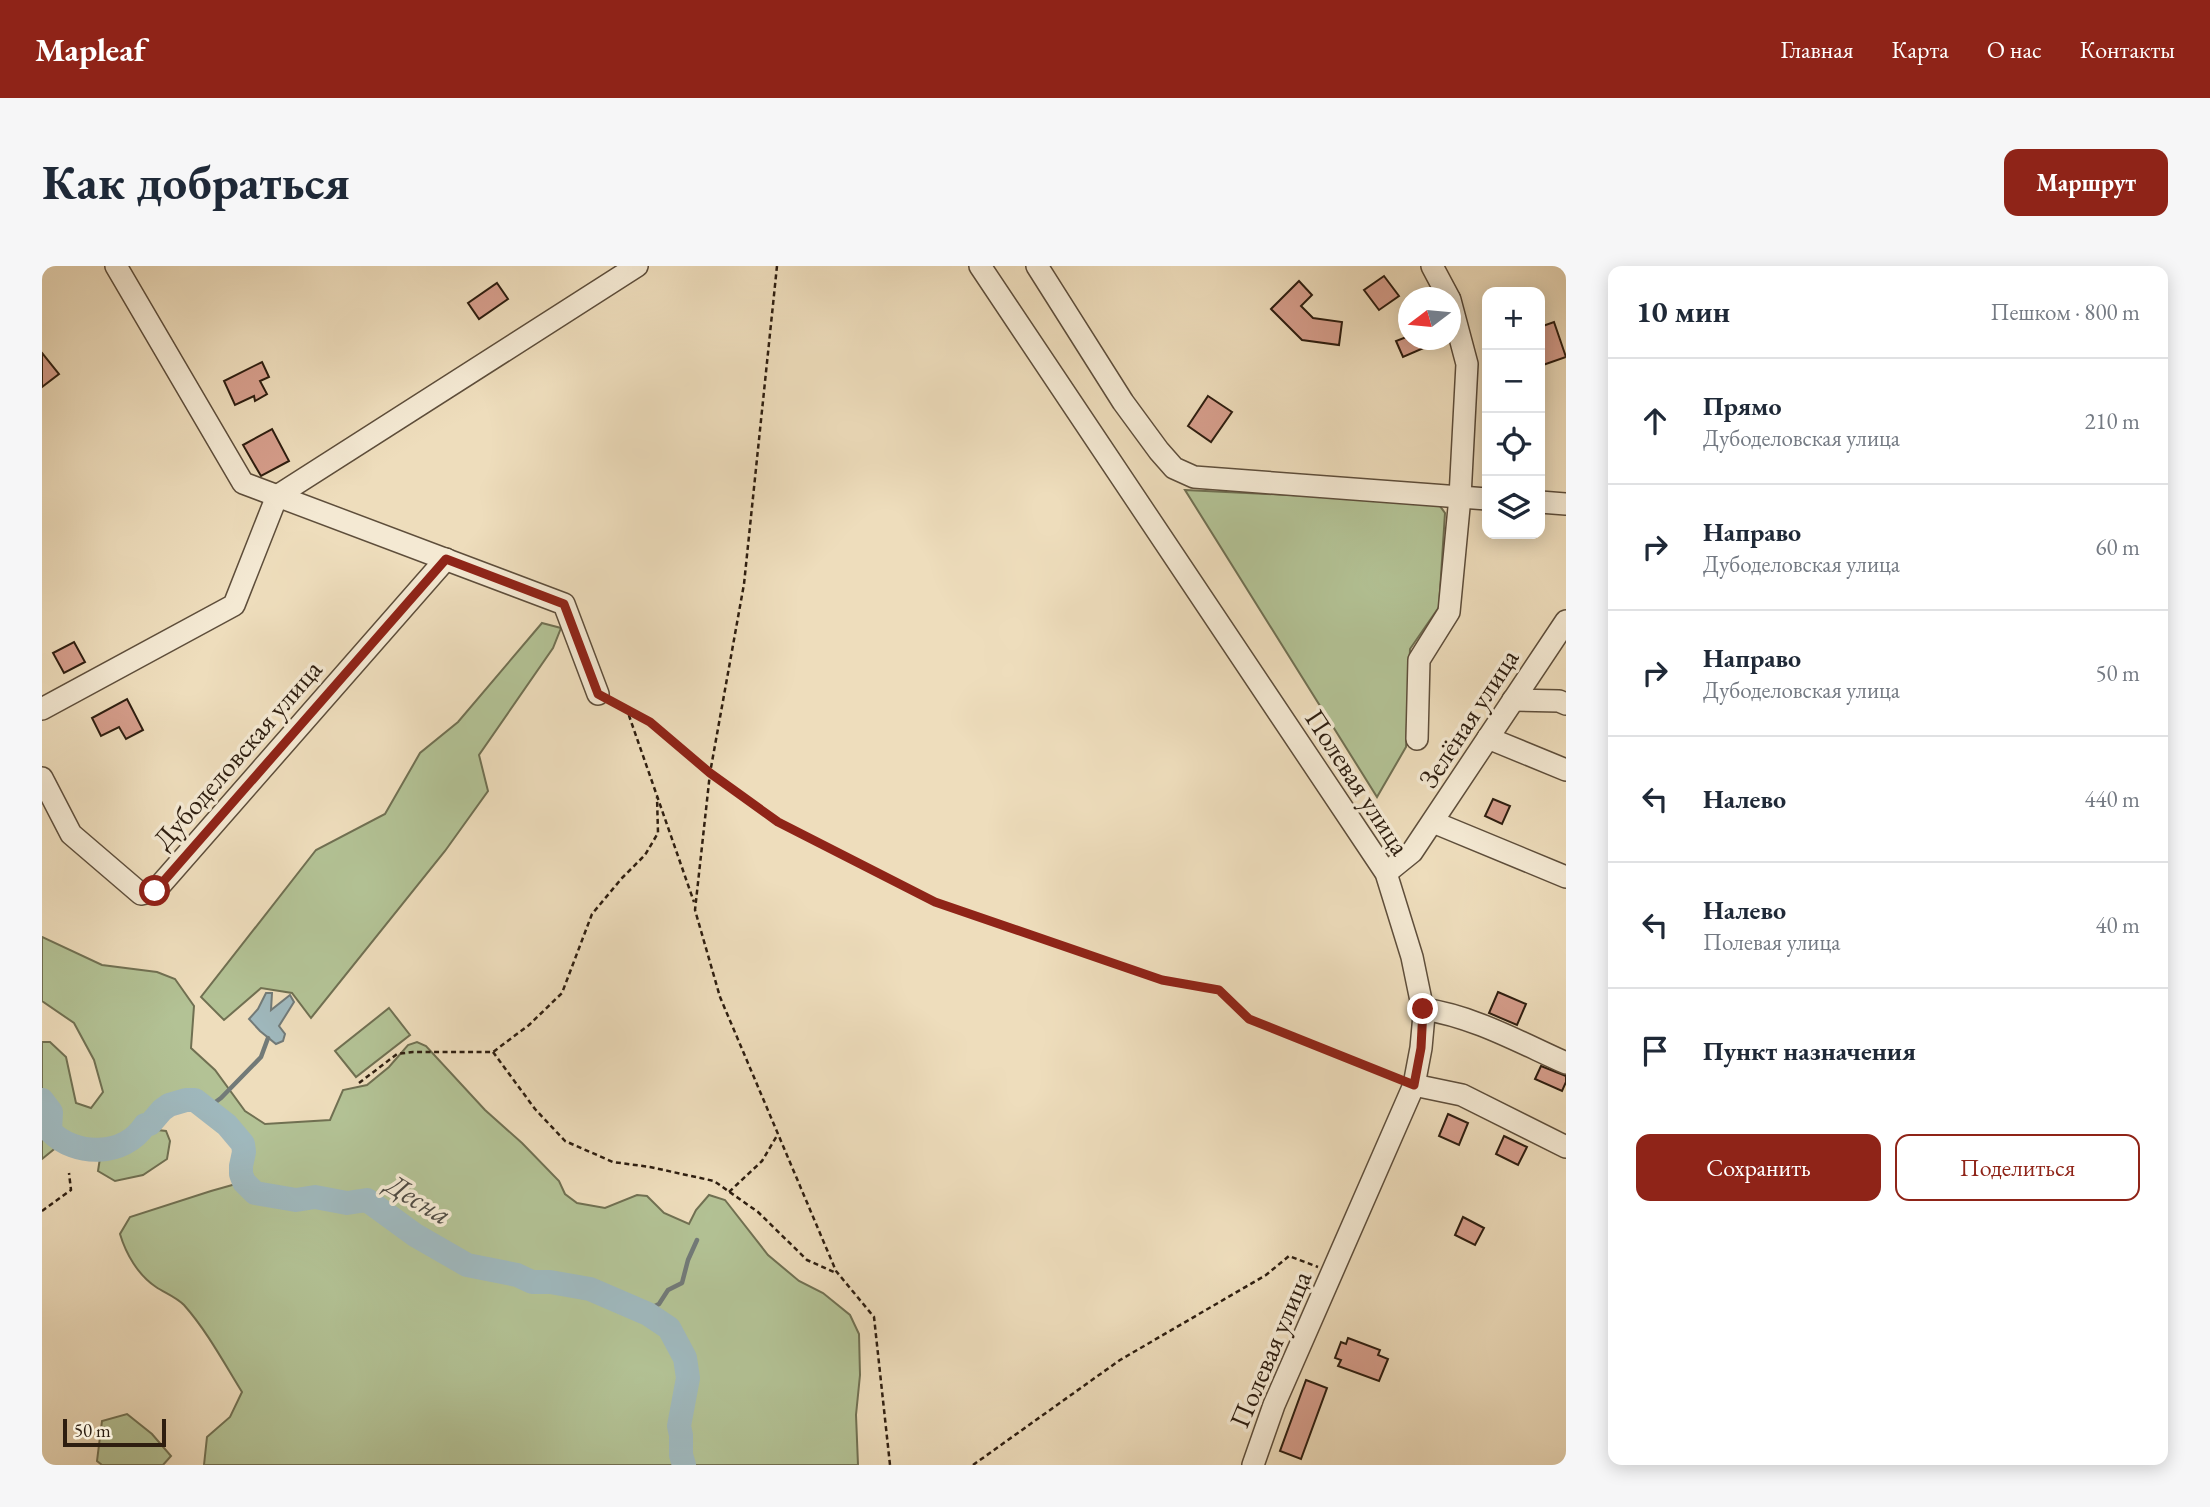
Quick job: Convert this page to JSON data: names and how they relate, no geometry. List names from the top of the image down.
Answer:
{
  "streets": {
    "street": ["Зелёная улица", "Дубоделовская улица", "Полевая улица"]
  },
  "crossings": [
    ["Зелёная улица", "Полевая улица"]
  ],
  "water": ["Десна"],
  "scale_bar": "50 m",
  "north": "left",
  "page": {
    "header": "Mapleaf",
    "nav": [
      "Главная",
      "Карта",
      "О нас",
      "Контакты"
    ],
    "buttons": [
      "Маршрут",
      ["Сохранить", "Поделиться"]
    ],
    "title": "Как добраться",
    "heading": ["10 мин", "Пешком · 800 m"],
    "map_buttons": ["+", "−"],
    "list": [
      ["Прямо", "Дубоделовская улица", "210 m"],
      ["Направо", "Дубоделовская улица", "60 m"],
      ["Направо", "Дубоделовская улица", "50 m"],
      ["Налево", "440 m"],
      ["Налево", "Полевая улица", "40 m"],
      "Пункт назначения"
    ],
    "scale": "50 m"
  }
}
